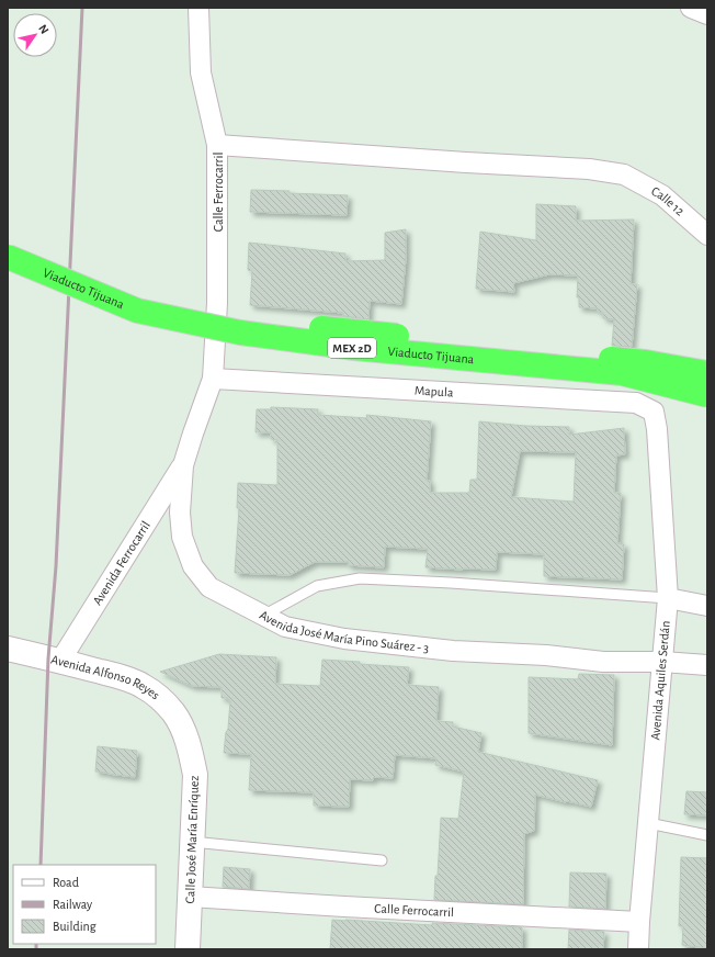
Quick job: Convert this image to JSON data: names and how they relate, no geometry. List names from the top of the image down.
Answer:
{
  "streets": {
    "highway": ["Viaducto Tijuana", "MEX 2D"],
    "street": [
      "Calle Ferrocarril",
      "Calle 12",
      "Mapula",
      "Avenida Ferrocarril",
      "Avenida José María Pino Suárez - 3",
      "Avenida Alfonso Reyes",
      "Avenida Aquiles Serdán",
      "Calle José María Enríquez"
    ]
  },
  "crossings": [
    ["Calle Ferrocarril", "Calle 12"],
    ["Calle Ferrocarril", "Mapula"],
    ["Calle Ferrocarril", "Avenida José María Pino Suárez - 3"],
    ["Calle Ferrocarril", "Avenida Aquiles Serdán"],
    ["Calle Ferrocarril", "Calle José María Enríquez"],
    ["Mapula", "Avenida José María Pino Suárez - 3"],
    ["Mapula", "Avenida Aquiles Serdán"],
    ["Avenida Ferrocarril", "Avenida José María Pino Suárez - 3"],
    ["Avenida Ferrocarril", "Avenida Alfonso Reyes"],
    ["Avenida José María Pino Suárez - 3", "Avenida Aquiles Serdán"],
    ["Avenida Alfonso Reyes", "Calle José María Enríquez"]
  ],
  "legend": ["Road", "Railway", "Building"],
  "north": "top right"
}
